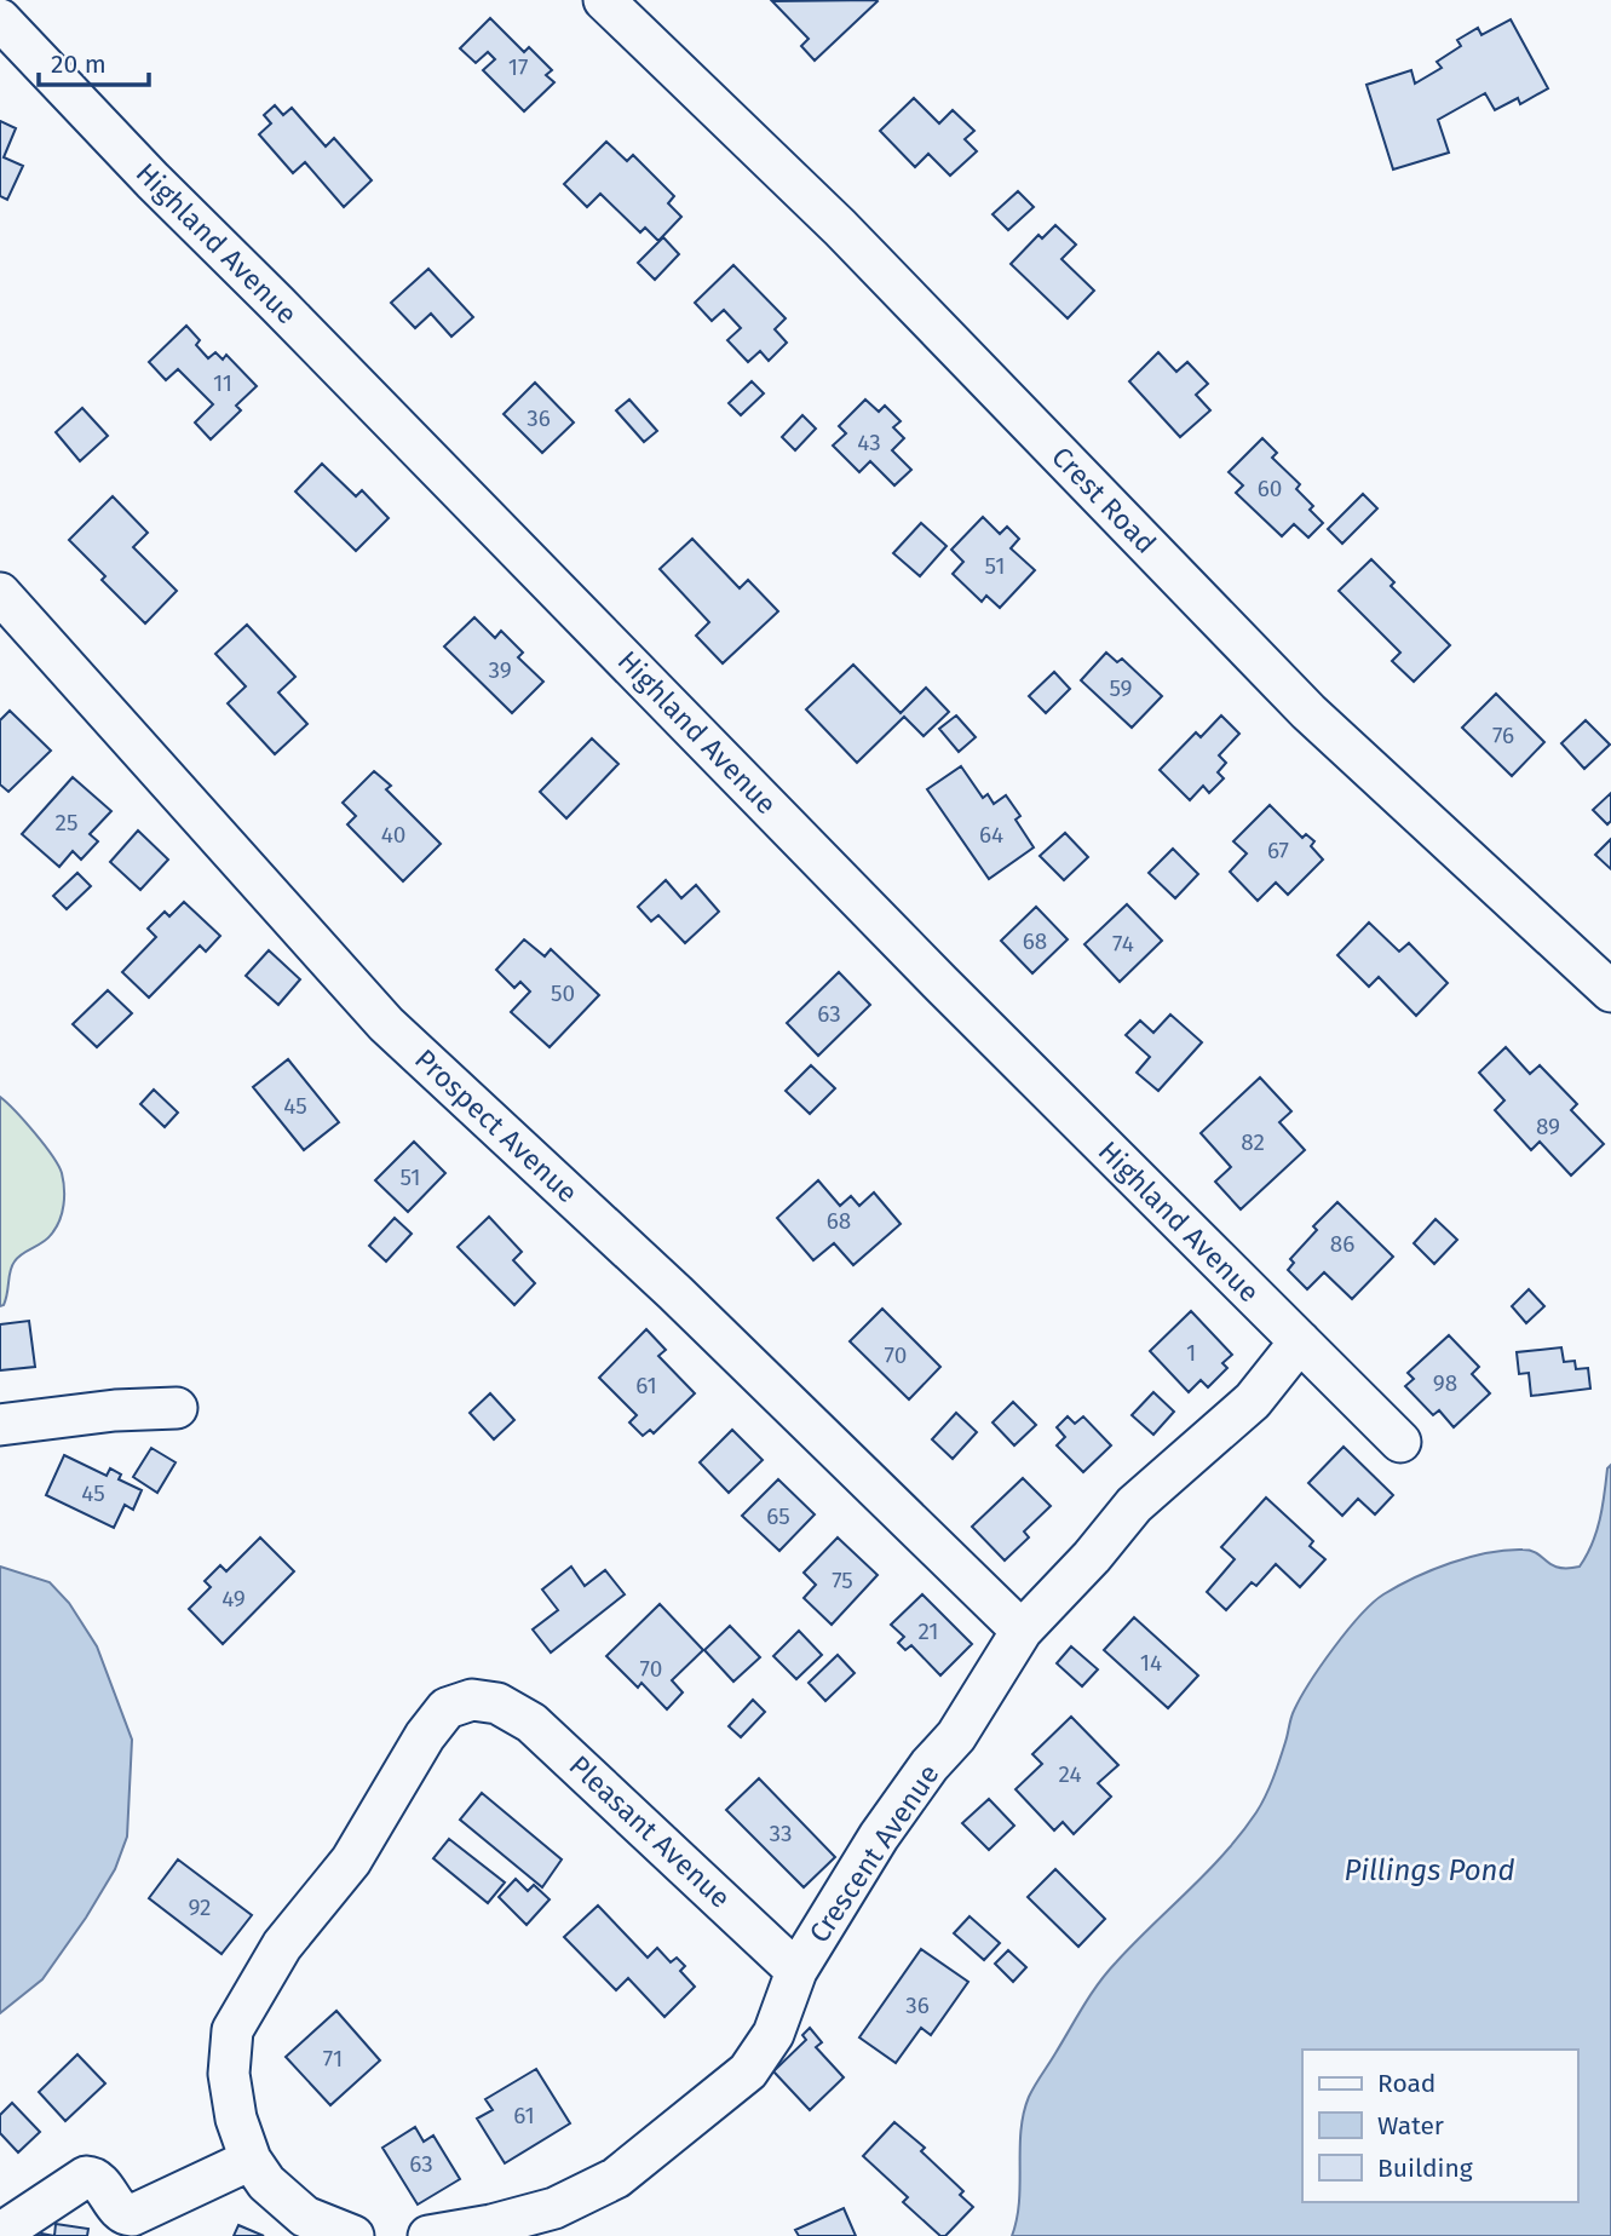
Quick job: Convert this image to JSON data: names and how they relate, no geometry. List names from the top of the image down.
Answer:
{
  "streets": {
    "street": [
      "Highland Avenue",
      "Crest Road",
      "Prospect Avenue",
      "Pleasant Avenue",
      "Crescent Avenue"
    ]
  },
  "crossings": [
    ["Highland Avenue", "Crescent Avenue"],
    ["Prospect Avenue", "Crescent Avenue"],
    ["Pleasant Avenue", "Crescent Avenue"]
  ],
  "water": ["Pillings Pond"],
  "house_numbers": [
    "17",
    "11",
    "36",
    "43",
    "60",
    "51",
    "39",
    "59",
    "76",
    "25",
    "40",
    "64",
    "67",
    "68",
    "74",
    "50",
    "63",
    "45",
    "89",
    "82",
    "51",
    "68",
    "86",
    "1",
    "70",
    "98",
    "61",
    "45",
    "65",
    "75",
    "49",
    "21",
    "14",
    "70",
    "24",
    "33",
    "92",
    "36",
    "71",
    "61",
    "63"
  ],
  "legend": ["Road", "Water", "Building"],
  "scale_bar": "20 m"
}
